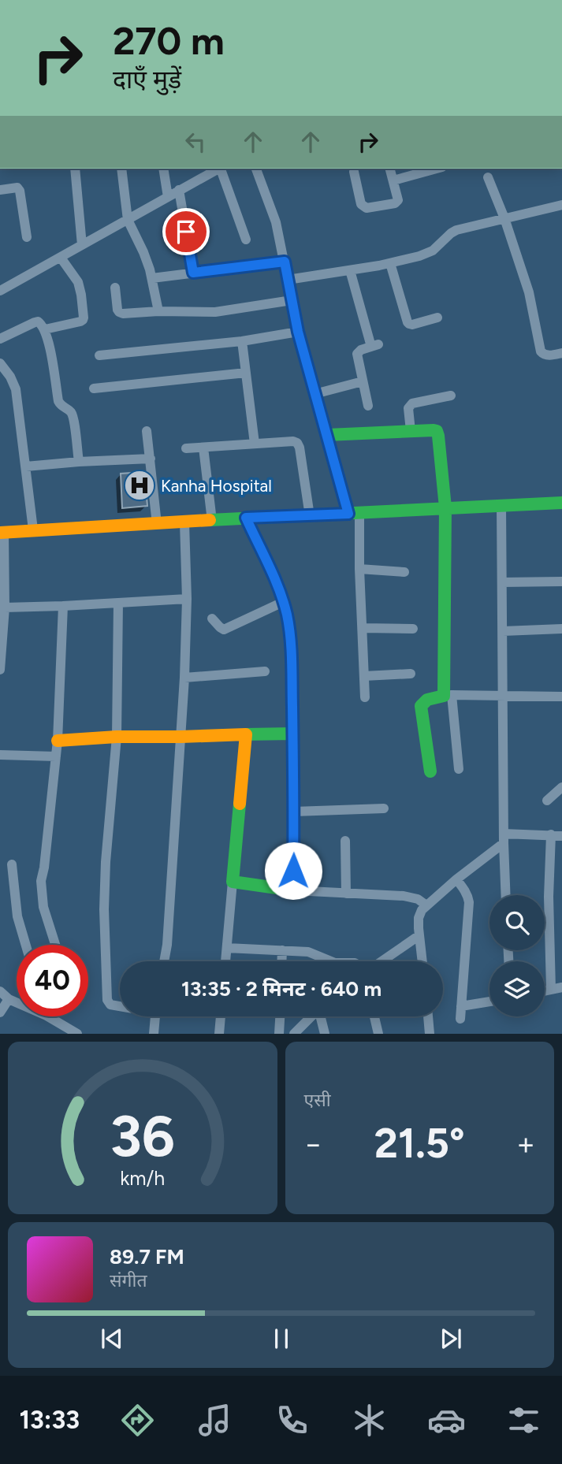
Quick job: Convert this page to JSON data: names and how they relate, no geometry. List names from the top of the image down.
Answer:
{
  "places": {
    "hospital": ["Kanha Hospital"]
  },
  "page": {
    "turn": ["270 m", "दाएँ मुड़ें"],
    "limit": "40",
    "trip": "13:35 · 2 मिनट · 640 m",
    "tile": "एसी",
    "heat": ["−", "21.5°", "+"],
    "song": ["89.7 FM", "संगीत"],
    "tabs": "13:33",
    "gauge": ["36", "km/h"]
  }
}
